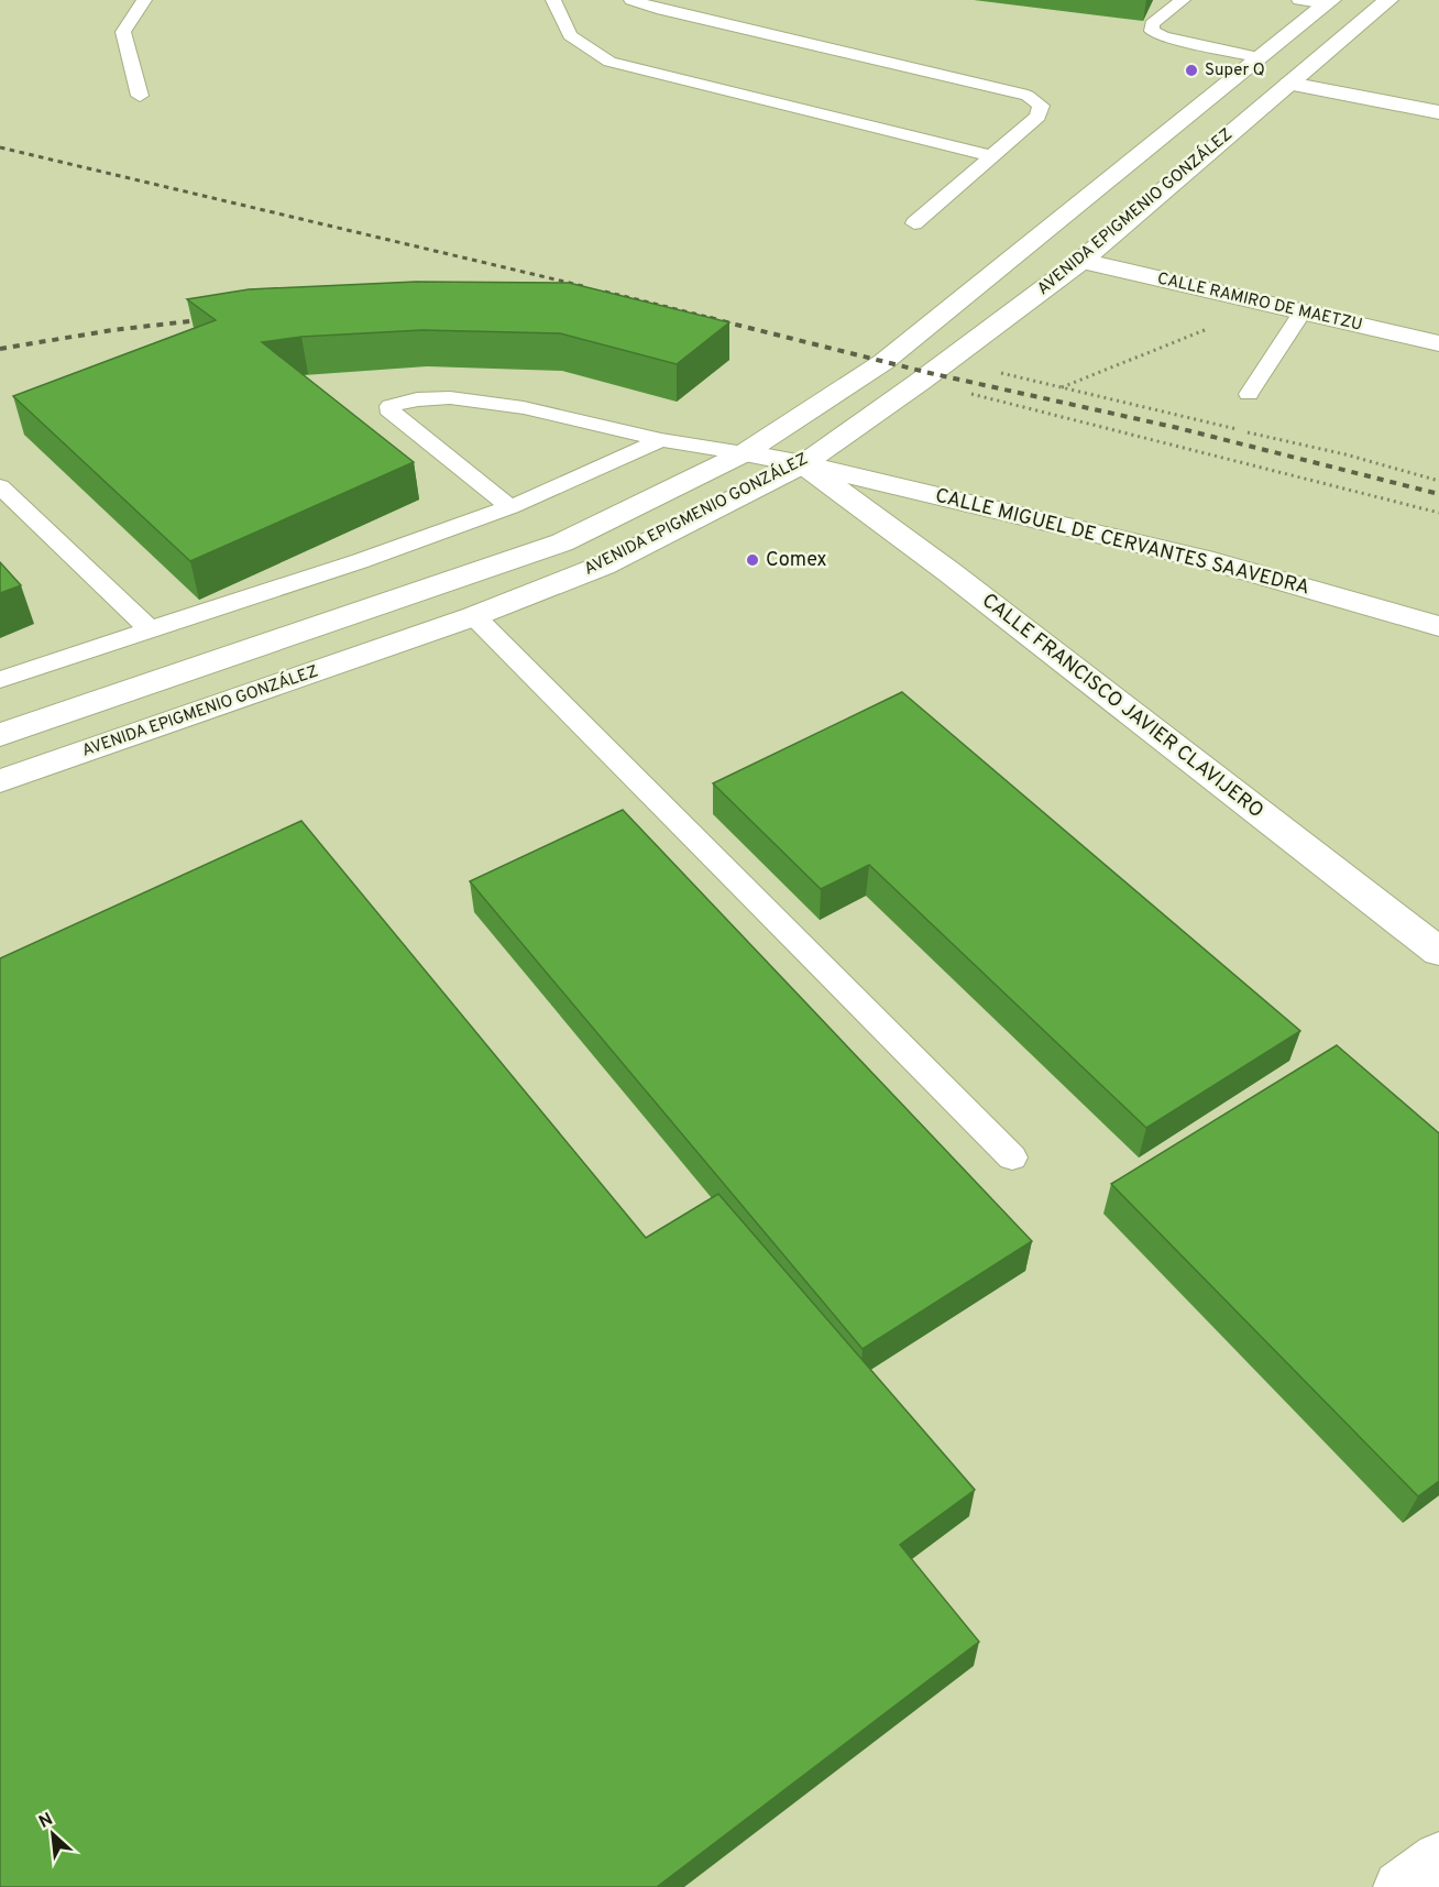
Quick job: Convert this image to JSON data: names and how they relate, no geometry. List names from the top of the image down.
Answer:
{
  "streets": {
    "main road": [
      "AVENIDA EPIGMENIO GONZÁLEZ",
      "CALLE RAMIRO DE MAETZU",
      "CALLE MIGUEL DE CERVANTES SAAVEDRA",
      "CALLE FRANCISCO JAVIER CLAVIJERO"
    ]
  },
  "crossings": [
    ["AVENIDA EPIGMENIO GONZÁLEZ", "CALLE RAMIRO DE MAETZU"],
    ["AVENIDA EPIGMENIO GONZÁLEZ", "CALLE MIGUEL DE CERVANTES SAAVEDRA"],
    ["AVENIDA EPIGMENIO GONZÁLEZ", "CALLE FRANCISCO JAVIER CLAVIJERO"],
    ["CALLE MIGUEL DE CERVANTES SAAVEDRA", "CALLE FRANCISCO JAVIER CLAVIJERO"]
  ],
  "places": ["Super Q", "Comex"],
  "north": "top left"
}
